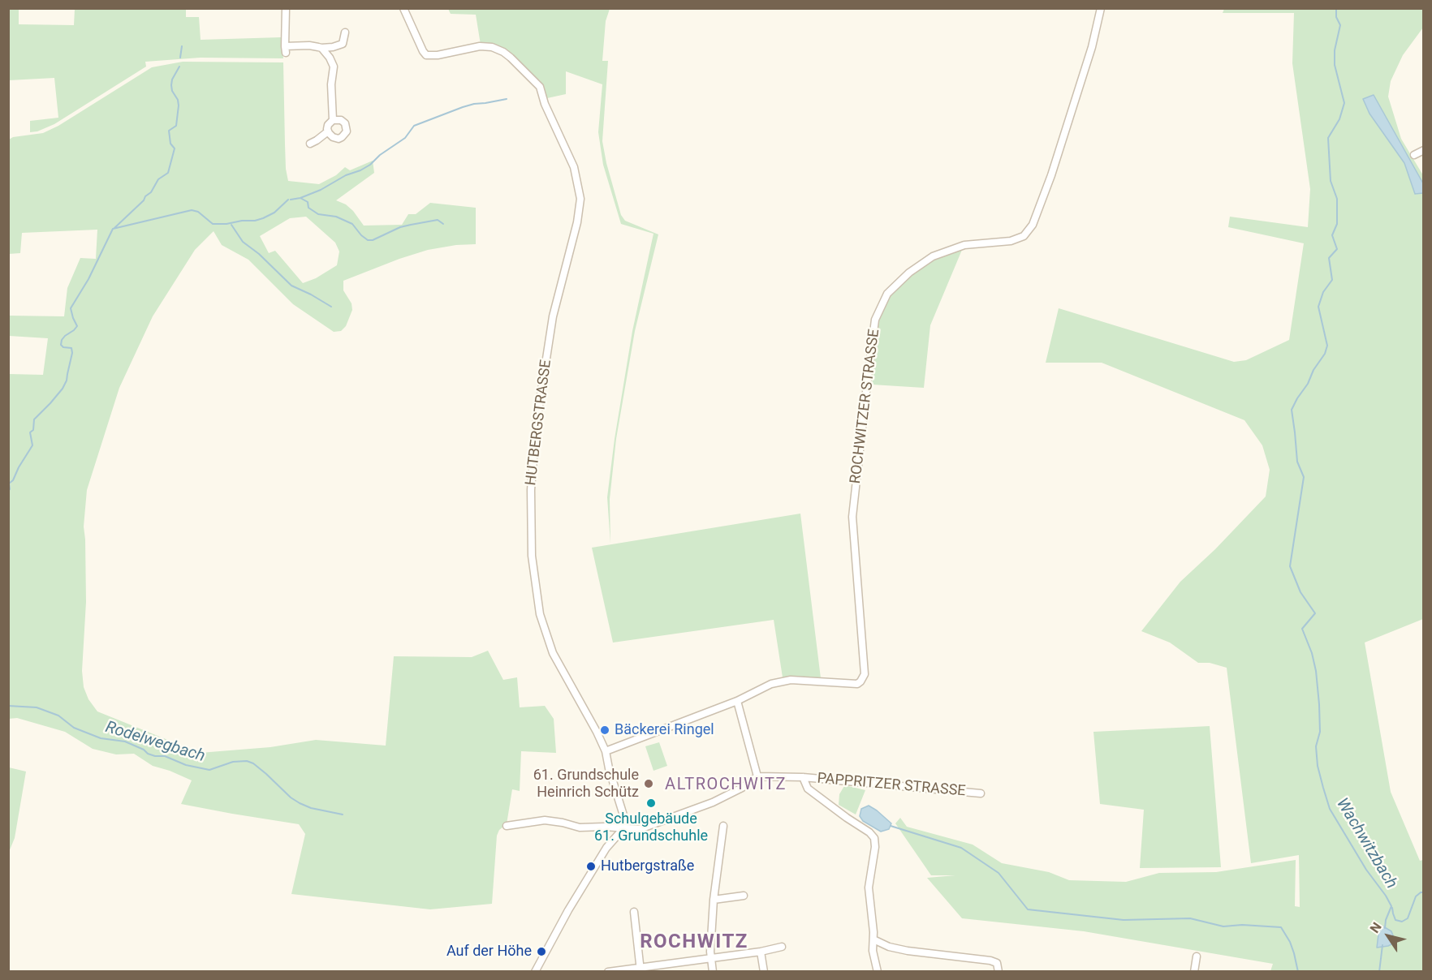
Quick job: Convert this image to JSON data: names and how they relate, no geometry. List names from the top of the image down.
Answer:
{
  "streets": {
    "street": ["ROCHWITZER STRASSE", "HUTBERGSTRASSE", "PAPPRITZER STRASSE"]
  },
  "districts": ["ALTROCHWITZ", "ROCHWITZ"],
  "water": ["Rodelwegbach", "Wachwitzbach"],
  "places": [
    "Bäckerei Ringel",
    "61. Grundschule Heinrich Schütz",
    "Schulgebäude 61. Grundschuhle",
    "Hutbergstraße",
    "Auf der Höhe"
  ],
  "north": "top left"
}
